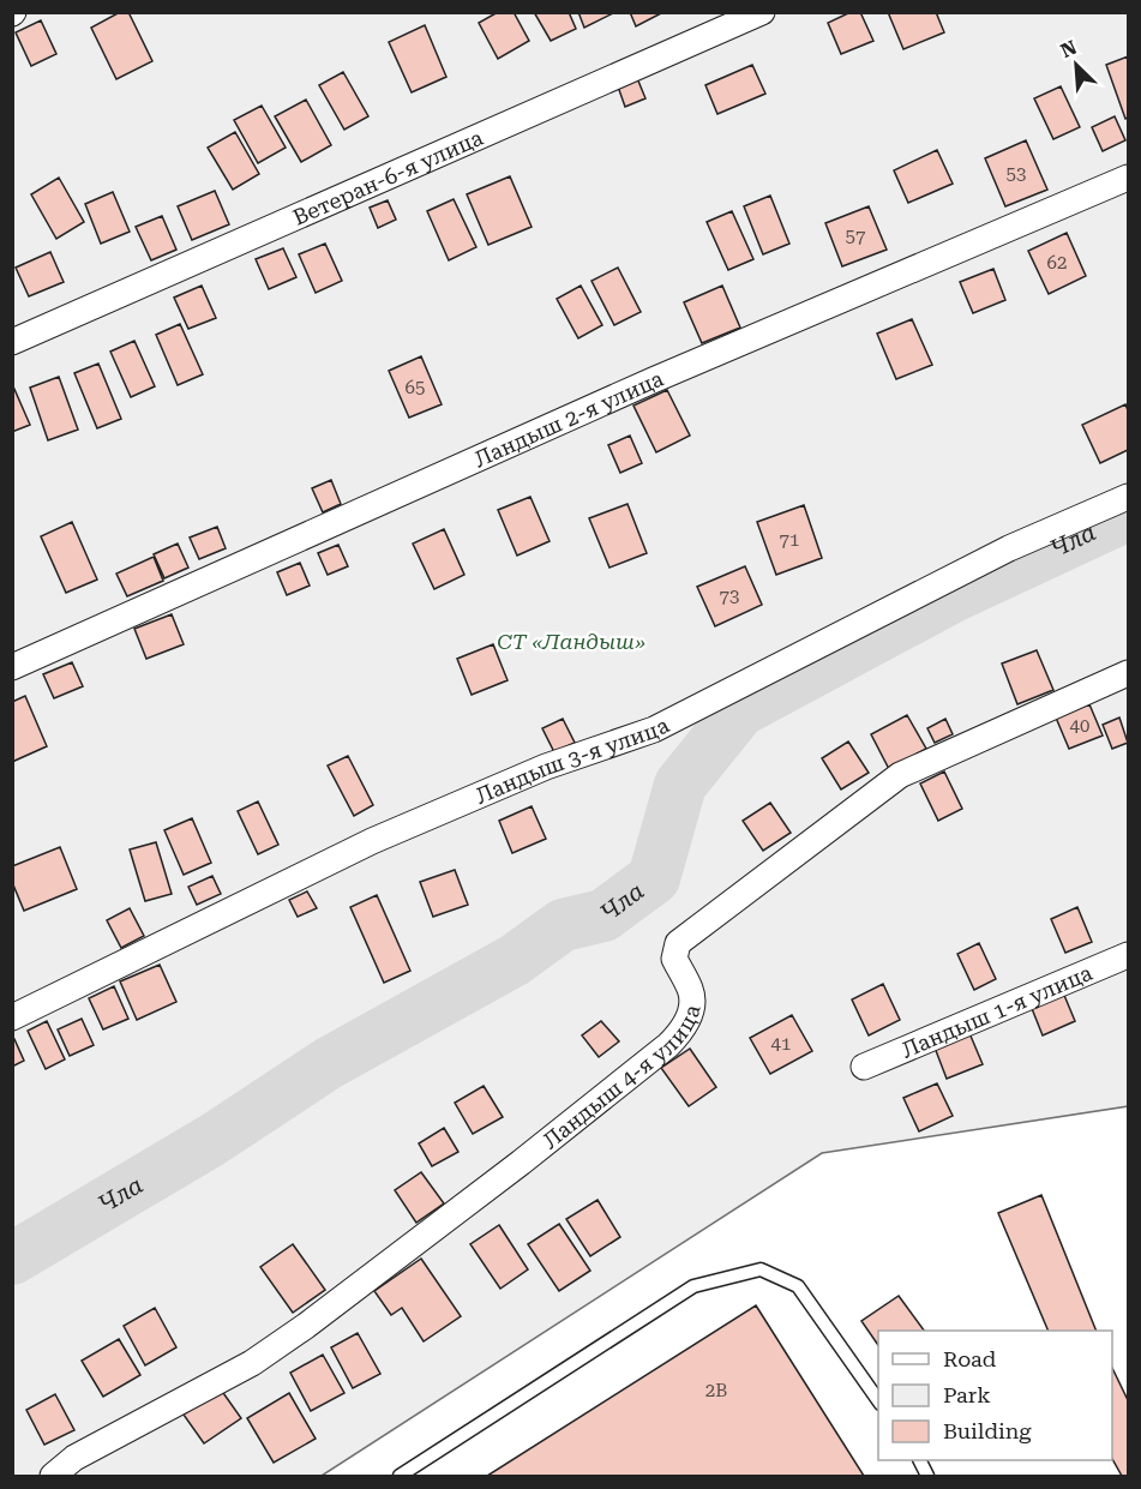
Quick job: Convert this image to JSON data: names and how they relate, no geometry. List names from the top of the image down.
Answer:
{
  "streets": {
    "street": [
      "Ветеран-6-я улица",
      "Ландыш 2-я улица",
      "Ландыш 3-я улица",
      "Ландыш 1-я улица",
      "Ландыш 4-я улица"
    ]
  },
  "water": ["Чла"],
  "parks": ["СТ «Ландыш»"],
  "house_numbers": [
    "53",
    "57",
    "62",
    "65",
    "71",
    "73",
    "40",
    "41",
    "2В"
  ],
  "legend": ["Road", "Park", "Building"],
  "north": "top left"
}
